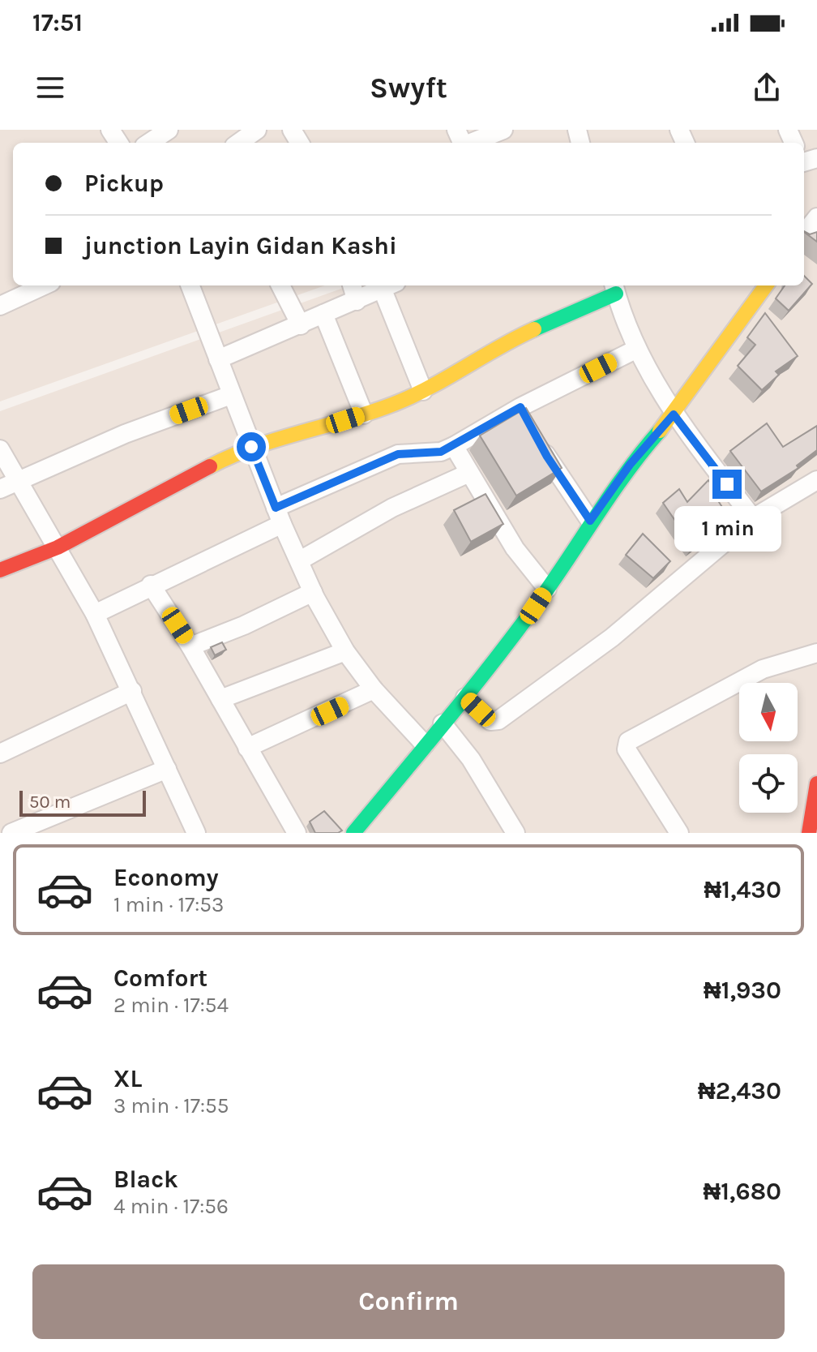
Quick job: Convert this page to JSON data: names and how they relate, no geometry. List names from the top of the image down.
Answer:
{
  "scale_bar": "50 m",
  "north": "bottom",
  "page": {
    "status": "17:51",
    "header": "Swyft",
    "banner": ["Pickup", "junction Layin Gidan Kashi"],
    "bubble": "1 min",
    "scale": "50 m",
    "list": [
      {
        "name": "Economy",
        "note": "1 min · 17:53",
        "value": "₦1,430"
      },
      {
        "name": "Comfort",
        "note": "2 min · 17:54",
        "value": "₦1,930"
      },
      {
        "name": "XL",
        "note": "3 min · 17:55",
        "value": "₦2,430"
      },
      {
        "name": "Black",
        "note": "4 min · 17:56",
        "value": "₦1,680"
      }
    ],
    "buttons": "Confirm"
  }
}
